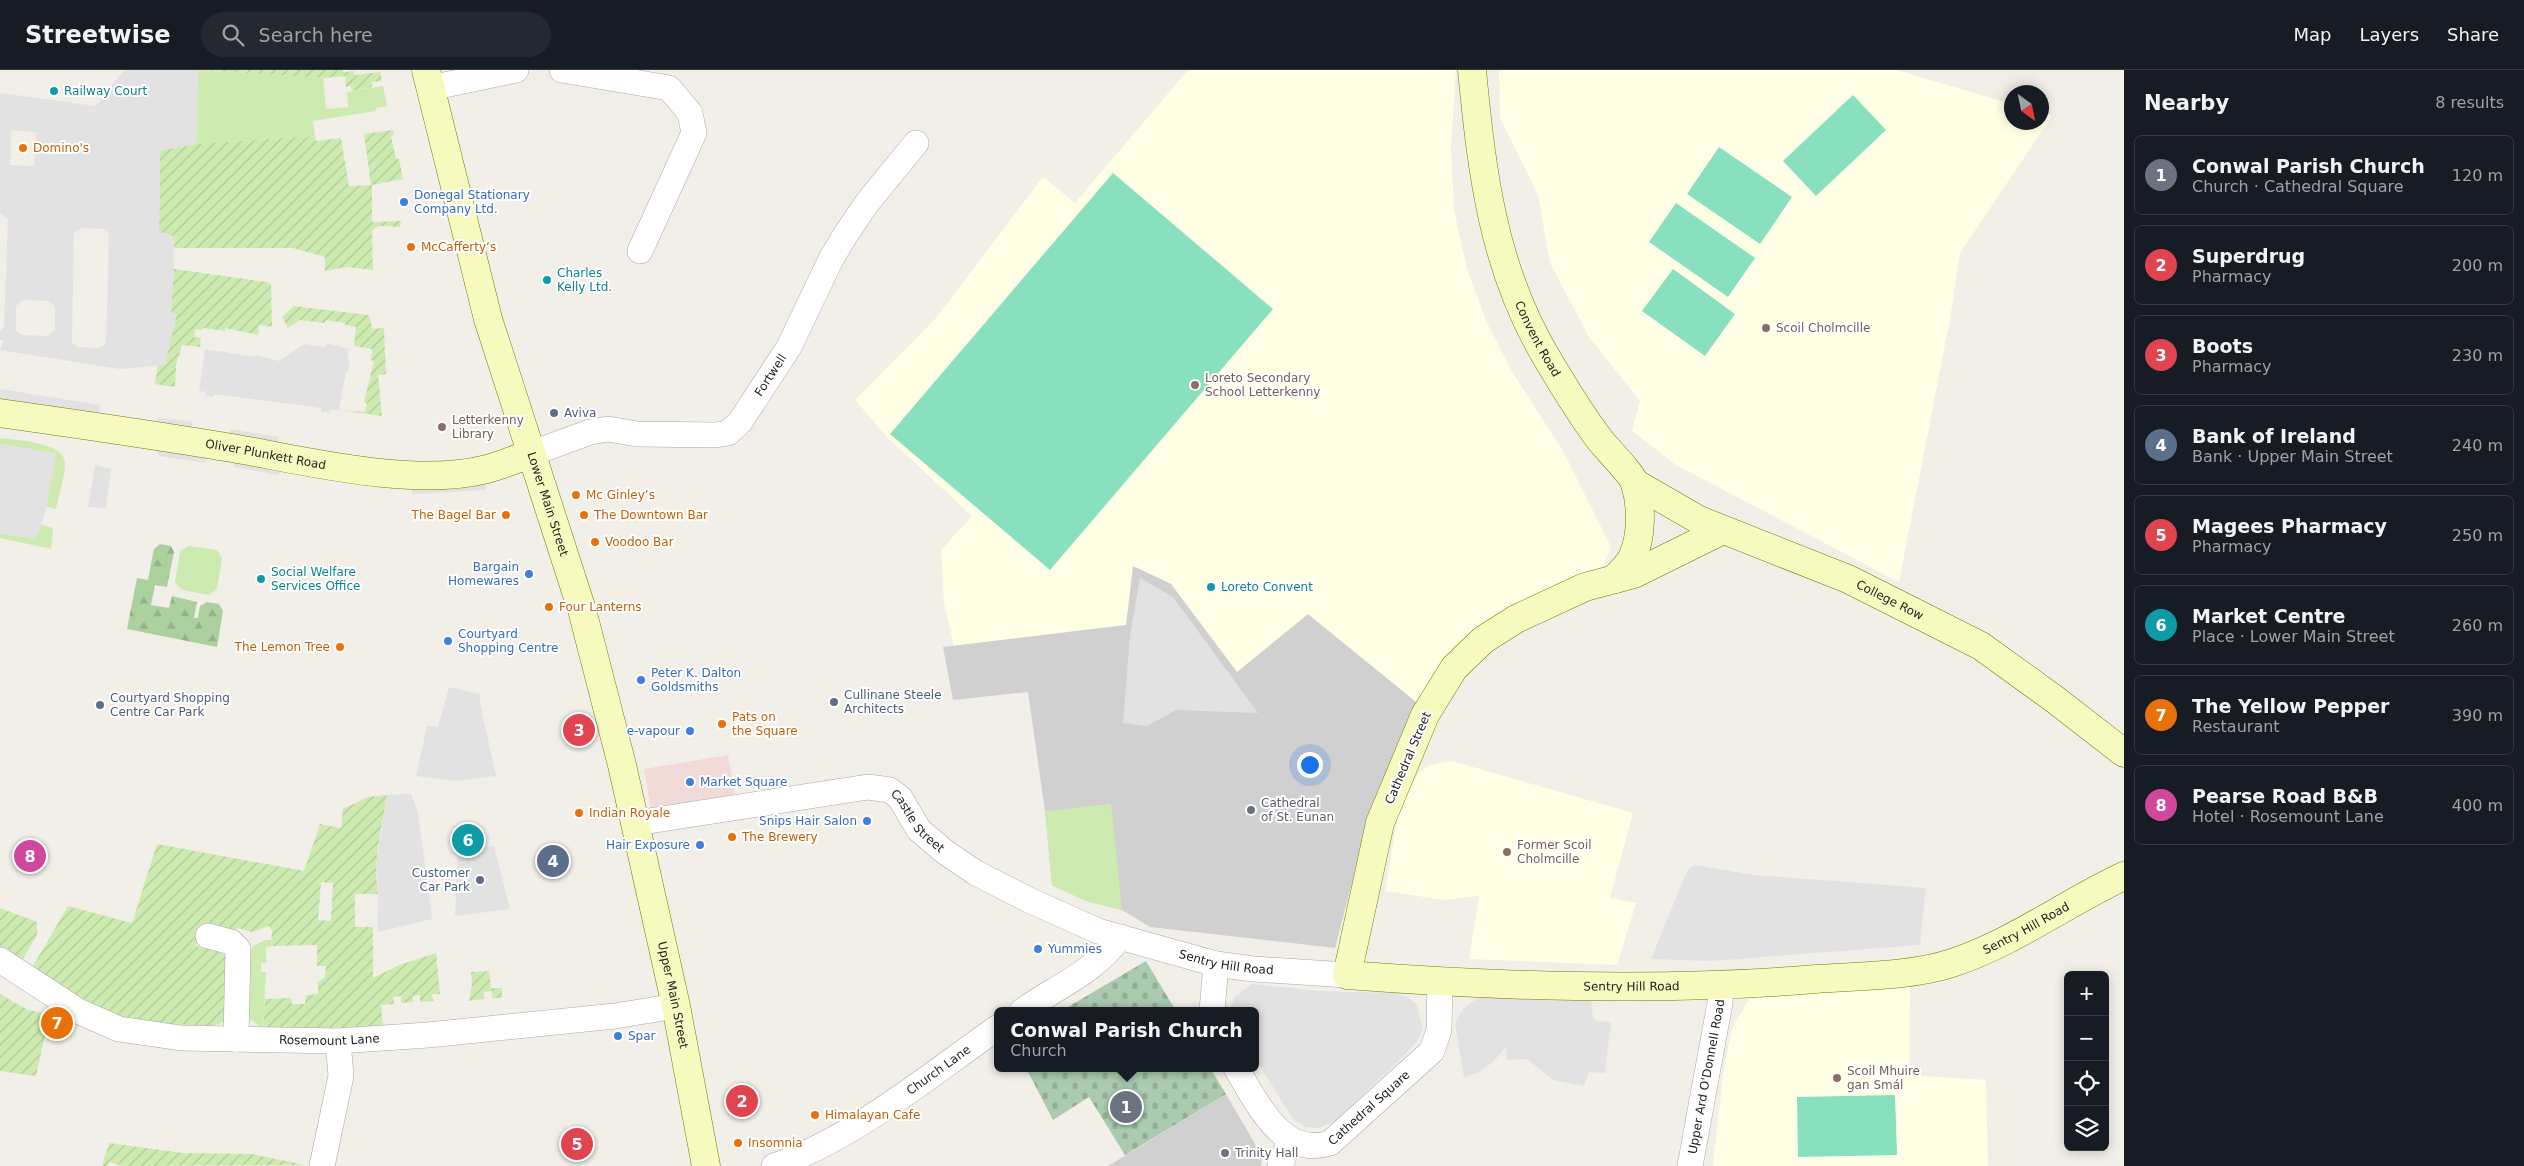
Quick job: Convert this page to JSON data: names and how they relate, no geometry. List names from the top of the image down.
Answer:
{
  "streets": {
    "street": [
      "Convent Road",
      "Fortwell",
      "Oliver Plunkett Road",
      "Lower Main Street",
      "College Row",
      "Cathedral Street",
      "Castle Street",
      "Sentry Hill Road",
      "Upper Main Street",
      "Rosemount Lane",
      "Church Lane",
      "Upper Ard O'Donnell Road",
      "Cathedral Square"
    ]
  },
  "crossings": [
    ["Convent Road", "College Row"],
    ["Fortwell", "Oliver Plunkett Road"],
    ["Fortwell", "Lower Main Street"],
    ["Oliver Plunkett Road", "Lower Main Street"],
    ["Lower Main Street", "Castle Street"],
    ["Lower Main Street", "Upper Main Street"],
    ["College Row", "Cathedral Street"],
    ["Cathedral Street", "Sentry Hill Road"],
    ["Castle Street", "Sentry Hill Road"],
    ["Castle Street", "Upper Main Street"],
    ["Sentry Hill Road", "Upper Ard O'Donnell Road"],
    ["Sentry Hill Road", "Cathedral Square"],
    ["Upper Main Street", "Rosemount Lane"]
  ],
  "places": [
    "Railway Court",
    "Domino's",
    "Donegal Stationary Company Ltd.",
    "McCafferty’s",
    "Charles Kelly Ltd.",
    "Scoil Cholmcille",
    "Loreto Secondary School Letterkenny",
    "Aviva",
    "Letterkenny Library",
    "Mc Ginley’s",
    "The Bagel Bar",
    "The Downtown Bar",
    "Voodoo Bar",
    "Bargain Homewares",
    "Social Welfare Services Office",
    "Loreto Convent",
    "Four Lanterns",
    "Courtyard Shopping Centre",
    "The Lemon Tree",
    "Peter K. Dalton Goldsmiths",
    "Cullinane Steele Architects",
    "Courtyard Shopping Centre Car Park",
    "Pats on the Square",
    "e-vapour",
    "Market Square",
    "Cathedral of St. Eunan",
    "Indian Royale",
    "Snips Hair Salon",
    "The Brewery",
    "Hair Exposure",
    "Former Scoil Cholmcille",
    "Customer Car Park",
    "Yummies",
    "Spar",
    "Scoil Mhuire gan Smál",
    "Himalayan Cafe",
    "Insomnia",
    "Trinity Hall"
  ],
  "north": "bottom right",
  "page": {
    "header": "Streetwise",
    "search": "Search here",
    "nav": ["Map", "Layers", "Share"],
    "heading": ["Nearby", "8 results"],
    "list": [
      {
        "mark": "1",
        "name": "Conwal Parish Church",
        "note": "Church · Cathedral Square",
        "value": "120 m"
      },
      {
        "mark": "2",
        "name": "Superdrug",
        "note": "Pharmacy",
        "value": "200 m"
      },
      {
        "mark": "3",
        "name": "Boots",
        "note": "Pharmacy",
        "value": "230 m"
      },
      {
        "mark": "4",
        "name": "Bank of Ireland",
        "note": "Bank · Upper Main Street",
        "value": "240 m"
      },
      {
        "mark": "5",
        "name": "Magees Pharmacy",
        "note": "Pharmacy",
        "value": "250 m"
      },
      {
        "mark": "6",
        "name": "Market Centre",
        "note": "Place · Lower Main Street",
        "value": "260 m"
      },
      {
        "mark": "7",
        "name": "The Yellow Pepper",
        "note": "Restaurant",
        "value": "390 m"
      },
      {
        "mark": "8",
        "name": "Pearse Road B&B",
        "note": "Hotel · Rosemount Lane",
        "value": "400 m"
      }
    ],
    "pins": [
      "3",
      "6",
      "8",
      "4",
      "7",
      "2",
      "1",
      "5"
    ],
    "map_buttons": ["+", "−"],
    "popup": ["Conwal Parish Church", "Church"]
  }
}
